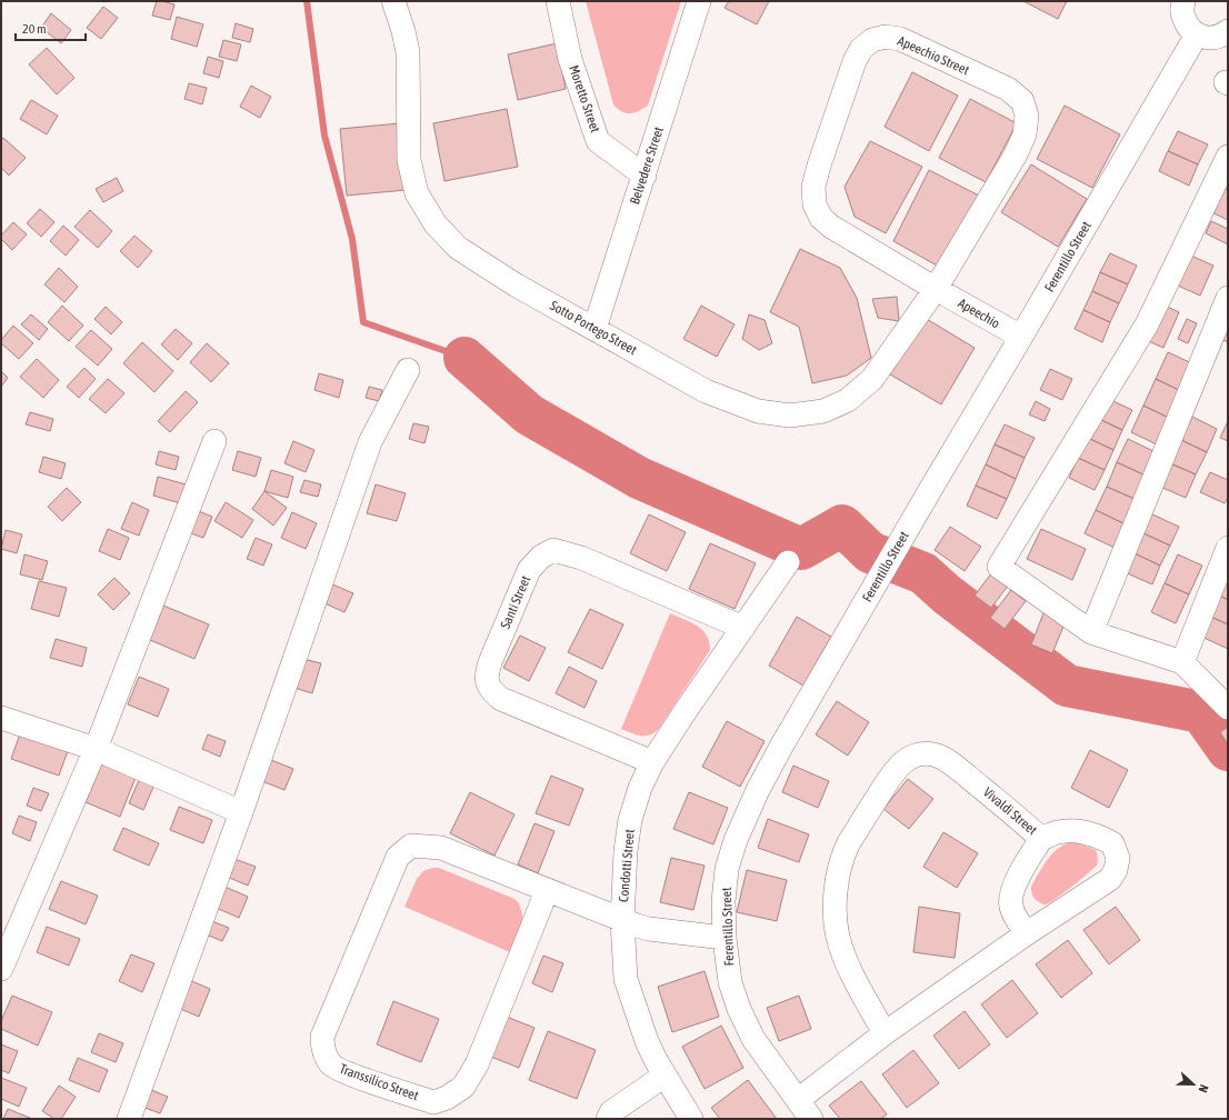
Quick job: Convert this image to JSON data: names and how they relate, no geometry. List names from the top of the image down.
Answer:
{
  "streets": {
    "street": [
      "Apeechio Street",
      "Moretto Street",
      "Belvedere Street",
      "Ferentillo Street",
      "Apeechio",
      "Sotto Portego Street",
      "Santi Street",
      "Vivaldi Street",
      "Condotti Street",
      "Transsilico Street"
    ]
  },
  "crossings": [
    ["Apeechio Street", "Apeechio"],
    ["Apeechio Street", "Sotto Portego Street"],
    ["Moretto Street", "Belvedere Street"],
    ["Belvedere Street", "Sotto Portego Street"],
    ["Ferentillo Street", "Apeechio"],
    ["Ferentillo Street", "Vivaldi Street"],
    ["Ferentillo Street", "Transsilico Street"],
    ["Apeechio", "Sotto Portego Street"],
    ["Santi Street", "Condotti Street"],
    ["Condotti Street", "Transsilico Street"]
  ],
  "scale_bar": "20 m",
  "north": "right"
}
